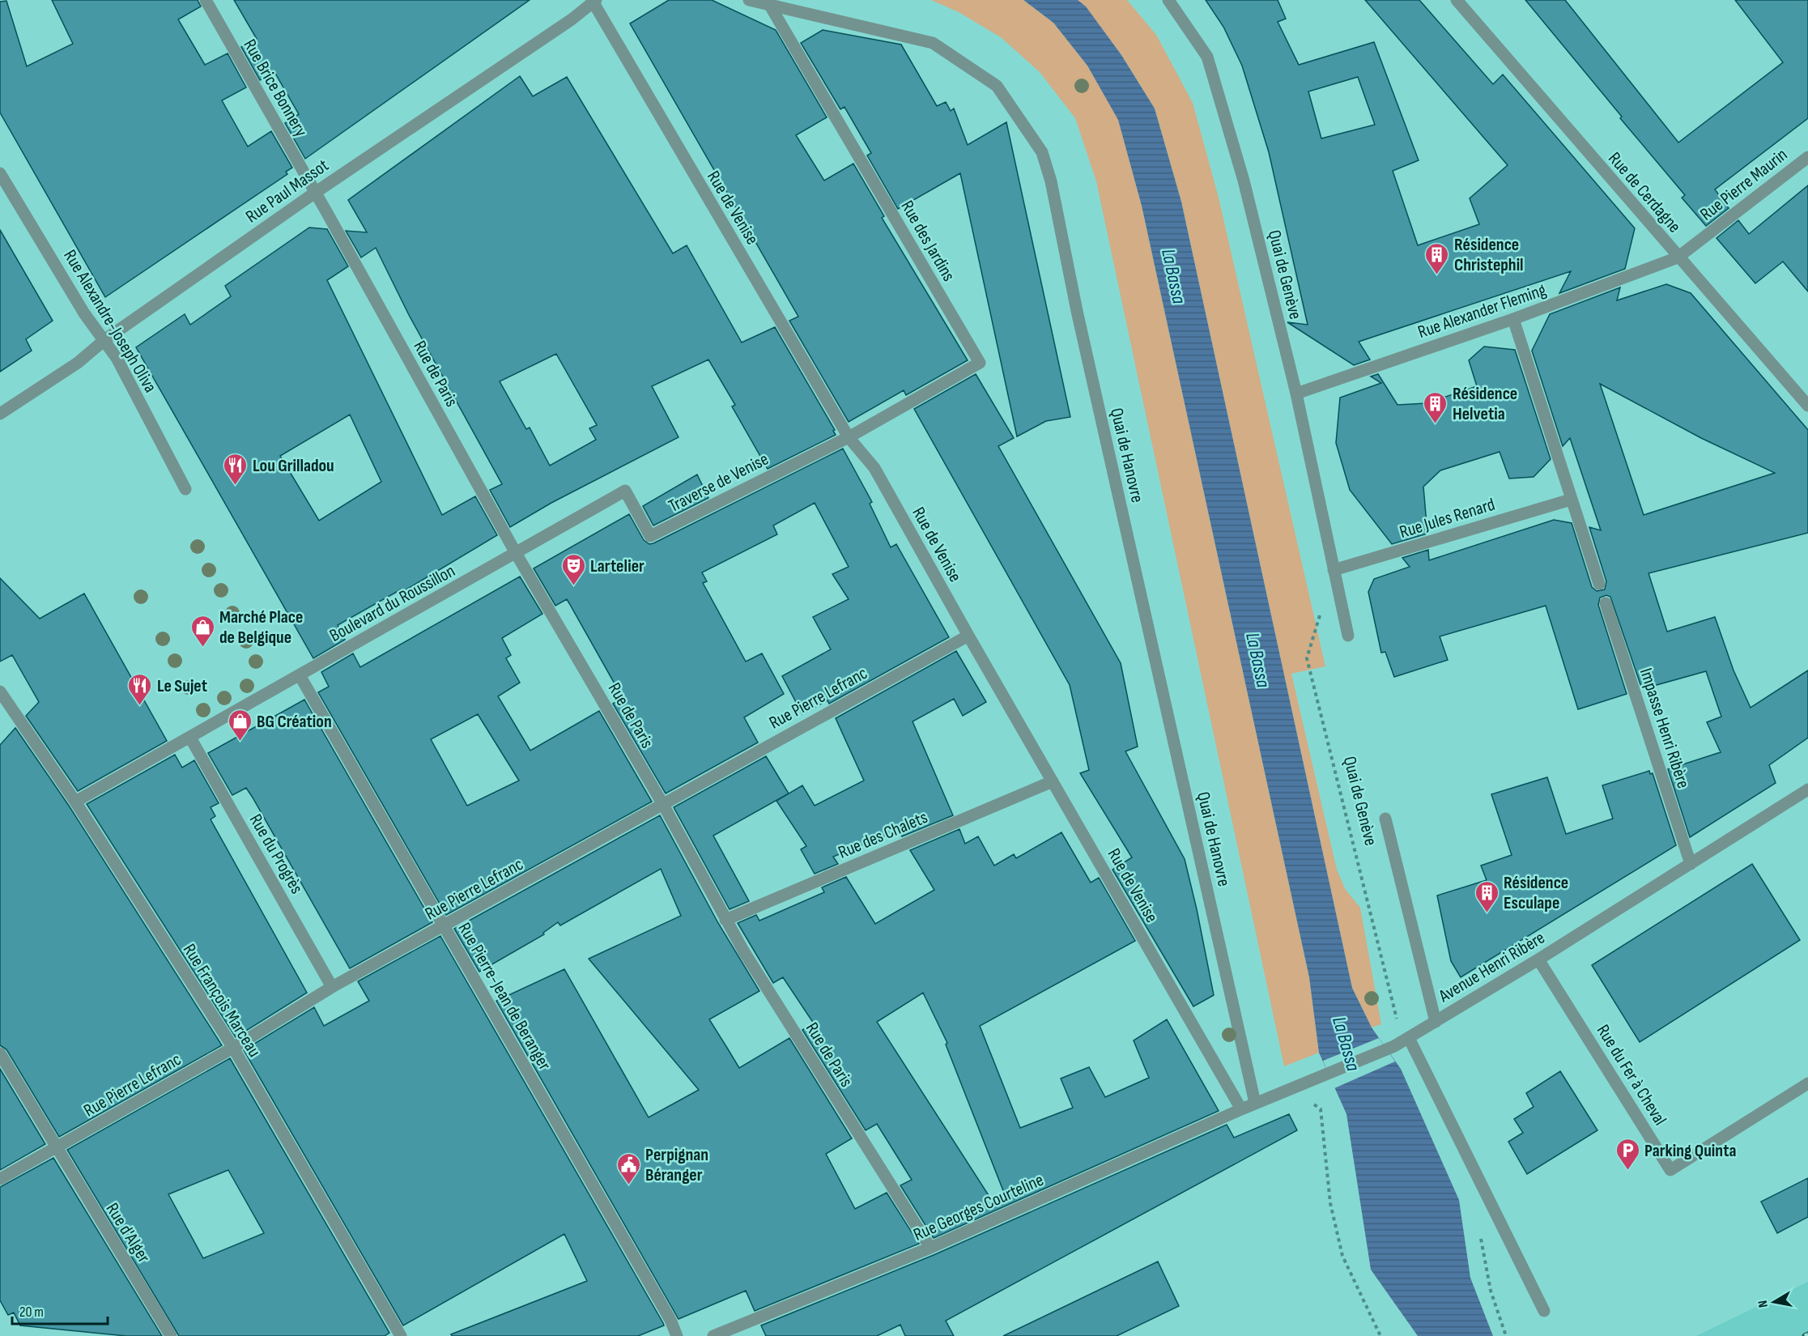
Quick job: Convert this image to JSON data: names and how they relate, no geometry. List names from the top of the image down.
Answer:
{
  "streets": {
    "street": [
      "Rue Brice Bonnery",
      "Rue Pierre Maurin",
      "Rue Paul Massot",
      "Rue de Cerdagne",
      "Rue de Venise",
      "Rue des Jardins",
      "Quai de Genève",
      "Rue Alexander Fleming",
      "Rue Alexandre-Joseph Oliva",
      "Rue de Paris",
      "Quai de Hanovre",
      "Traverse de Venise",
      "Rue Jules Renard",
      "Boulevard du Roussillon",
      "Rue Pierre Lefranc",
      "Impasse Henri Ribère",
      "Rue des Chalets",
      "Rue du Progrès",
      "Avenue Henri Ribère",
      "Rue Pierre-Jean de Beranger",
      "Rue François Marceau",
      "Rue du Fer à Cheval",
      "Rue Georges Courteline",
      "Rue d'Alger"
    ]
  },
  "crossings": [
    ["Rue Brice Bonnery", "Rue Paul Massot"],
    ["Rue Brice Bonnery", "Rue de Paris"],
    ["Rue Pierre Maurin", "Rue de Cerdagne"],
    ["Rue Pierre Maurin", "Rue Alexander Fleming"],
    ["Rue Paul Massot", "Rue de Venise"],
    ["Rue Paul Massot", "Rue Alexandre-Joseph Oliva"],
    ["Rue Paul Massot", "Rue de Paris"],
    ["Rue de Cerdagne", "Rue Alexander Fleming"],
    ["Rue de Venise", "Rue des Jardins"],
    ["Rue de Venise", "Traverse de Venise"],
    ["Rue de Venise", "Rue Pierre Lefranc"],
    ["Rue de Venise", "Rue des Chalets"],
    ["Rue de Venise", "Rue Georges Courteline"],
    ["Rue des Jardins", "Quai de Hanovre"],
    ["Rue des Jardins", "Traverse de Venise"],
    ["Quai de Genève", "Rue Alexander Fleming"],
    ["Quai de Genève", "Rue Jules Renard"],
    ["Quai de Genève", "Avenue Henri Ribère"],
    ["Rue de Paris", "Boulevard du Roussillon"],
    ["Rue de Paris", "Rue Pierre Lefranc"],
    ["Rue de Paris", "Rue des Chalets"],
    ["Rue de Paris", "Rue Georges Courteline"],
    ["Quai de Hanovre", "Avenue Henri Ribère"],
    ["Quai de Hanovre", "Rue Georges Courteline"],
    ["Traverse de Venise", "Boulevard du Roussillon"],
    ["Boulevard du Roussillon", "Rue du Progrès"],
    ["Boulevard du Roussillon", "Rue Pierre-Jean de Beranger"],
    ["Boulevard du Roussillon", "Rue François Marceau"],
    ["Rue Pierre Lefranc", "Rue du Progrès"],
    ["Rue Pierre Lefranc", "Rue Pierre-Jean de Beranger"],
    ["Rue Pierre Lefranc", "Rue François Marceau"],
    ["Rue Pierre Lefranc", "Rue d'Alger"],
    ["Impasse Henri Ribère", "Avenue Henri Ribère"],
    ["Avenue Henri Ribère", "Rue du Fer à Cheval"],
    ["Avenue Henri Ribère", "Rue Georges Courteline"]
  ],
  "water": ["La Bassa"],
  "places": {
    "building": ["Résidence Christephil", "Résidence Helvetia", "Résidence Esculape"],
    "restaurant": ["Lou Grilladou", "Le Sujet"],
    "theatre": ["Lartelier"],
    "shop": ["Marché Place de Belgique", "BG Création"],
    "parking": ["Parking Quinta"],
    "public building": ["Perpignan Béranger"]
  },
  "scale_bar": "20 m",
  "north": "left"
}
